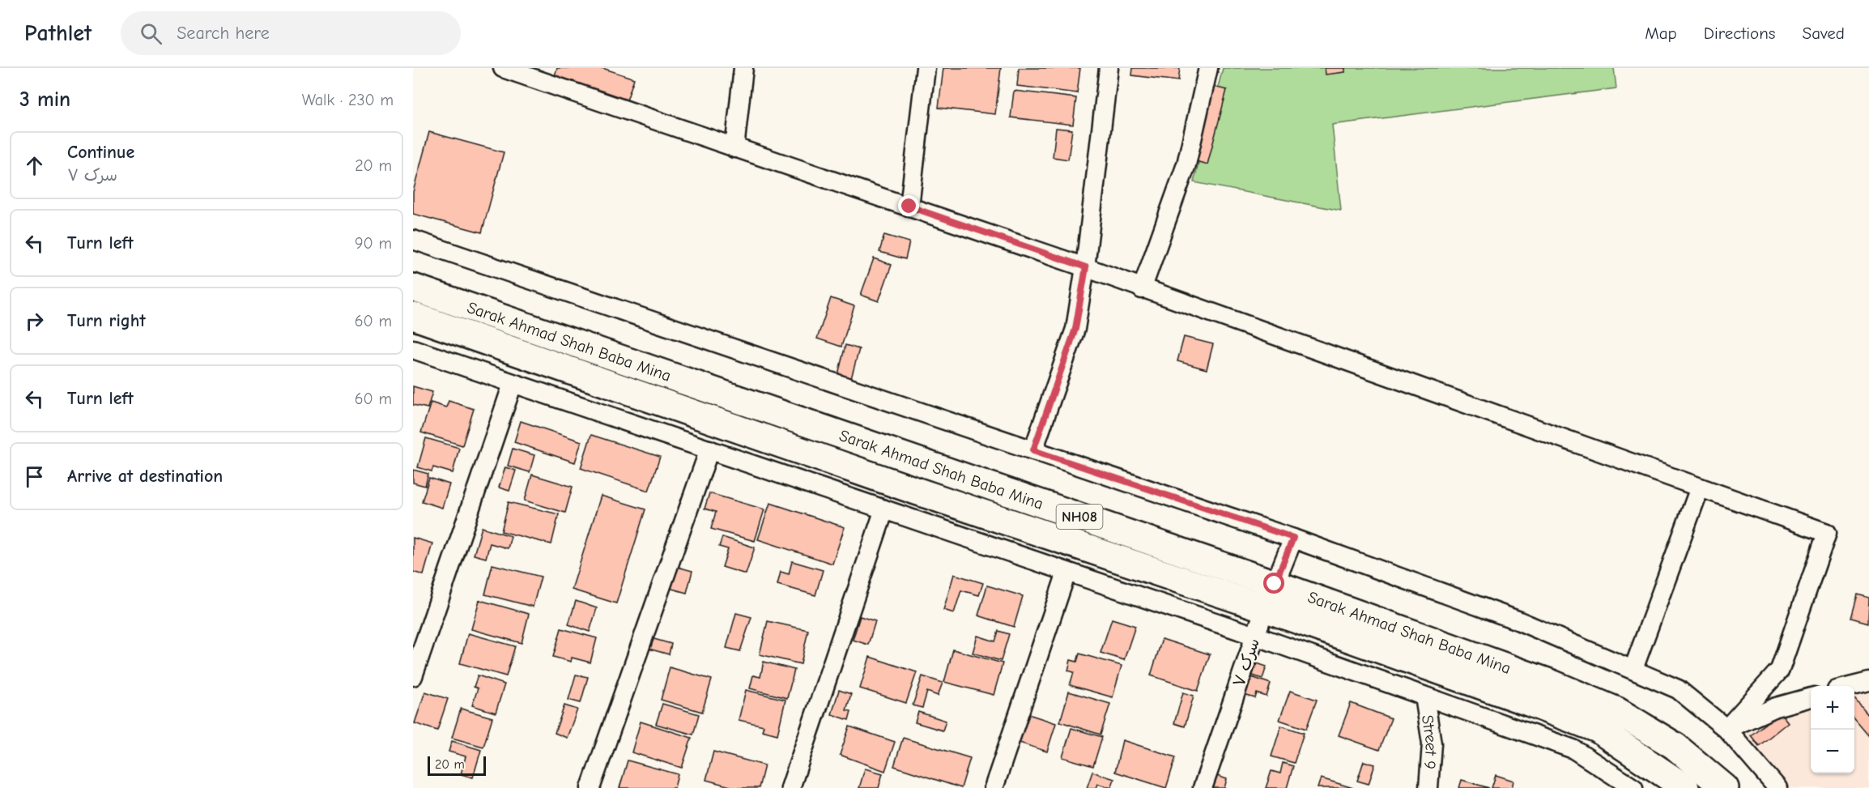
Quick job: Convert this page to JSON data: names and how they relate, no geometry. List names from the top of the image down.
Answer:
{
  "streets": {
    "highway": ["Sarak Ahmad Shah Baba Mina", "NH08"],
    "street": ["سرک ۷", "Street 9"]
  },
  "crossings": [
    ["Sarak Ahmad Shah Baba Mina", "سرک ۷"],
    ["NH08", "سرک ۷"]
  ],
  "scale_bar": "20 m",
  "page": {
    "header": "Pathlet",
    "search": "Search here",
    "nav": ["Map", "Directions", "Saved"],
    "heading": ["3 min", "Walk · 230 m"],
    "list": [
      ["Continue", "سرک ۷", "20 m"],
      ["Turn left", "90 m"],
      ["Turn right", "60 m"],
      ["Turn left", "60 m"],
      "Arrive at destination"
    ],
    "map_buttons": ["+", "−"],
    "scale": "20 m"
  }
}
